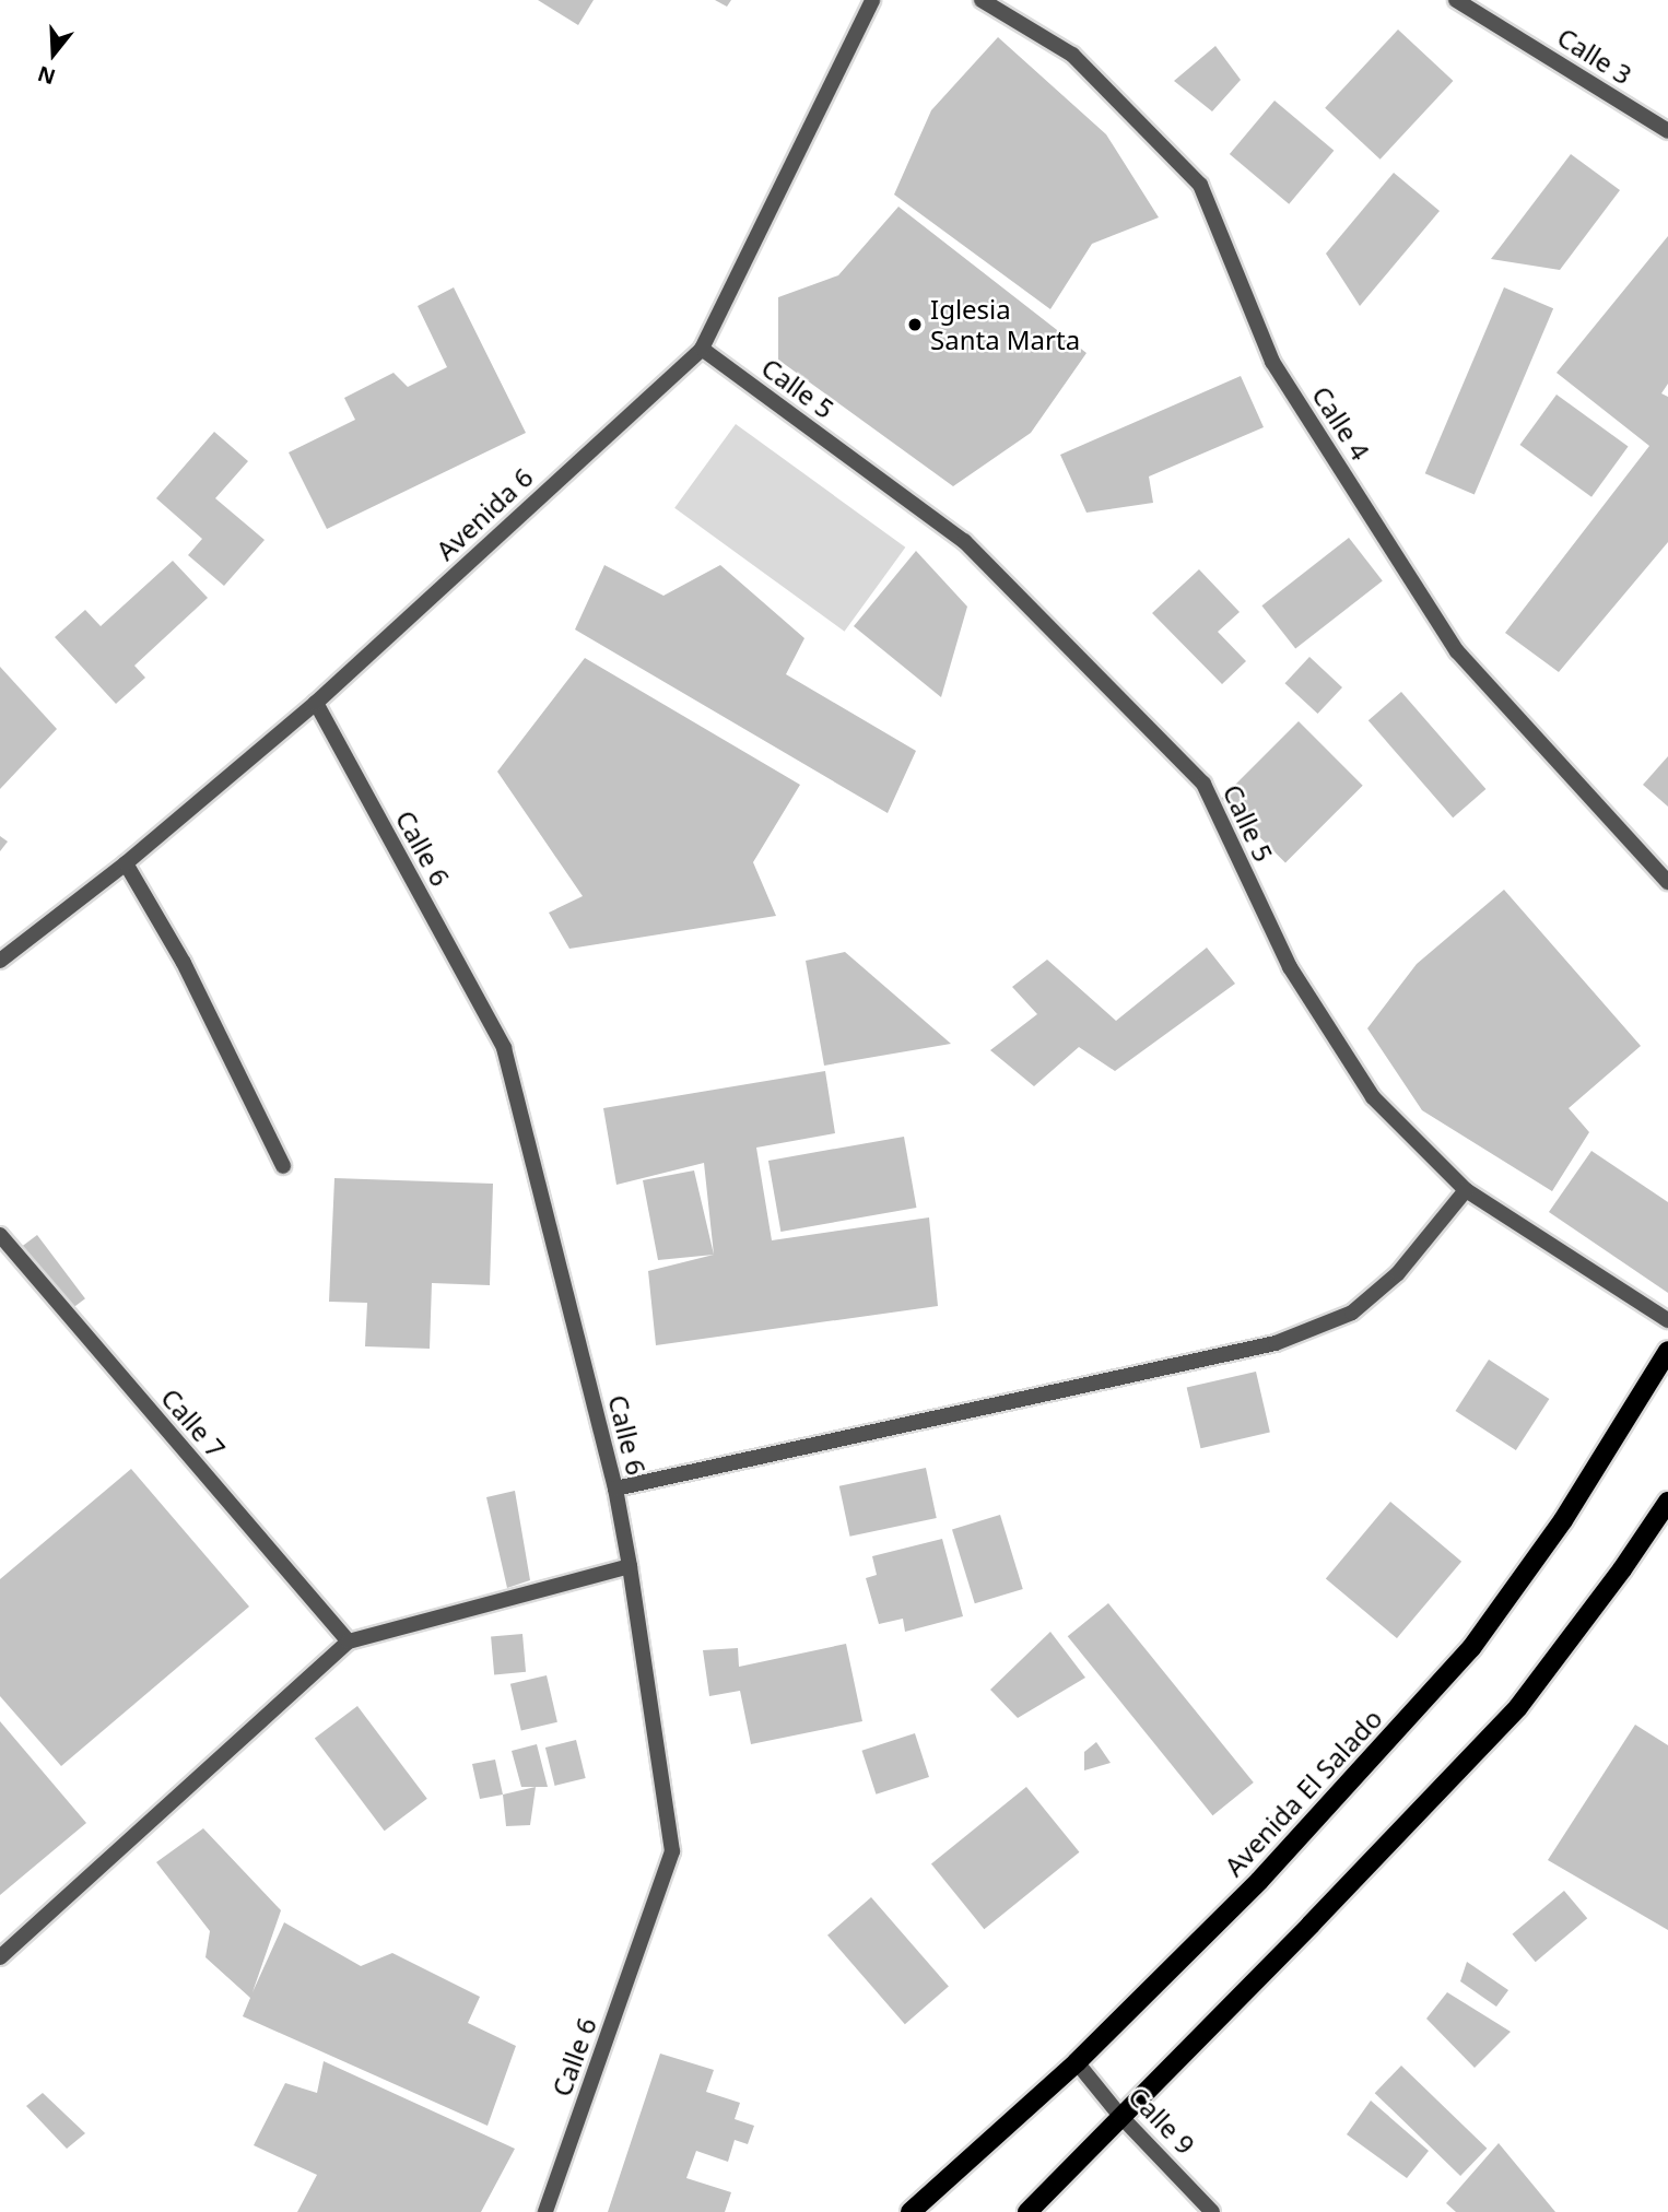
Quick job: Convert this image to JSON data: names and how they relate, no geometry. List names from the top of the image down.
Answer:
{
  "streets": {
    "main road": ["Avenida El Salado"],
    "street": [
      "Calle 3",
      "Calle 5",
      "Calle 4",
      "Avenida 6",
      "Calle 6",
      "Calle 7",
      "Calle 9"
    ]
  },
  "crossings": [
    ["Calle 5", "Avenida 6"],
    ["Avenida 6", "Calle 6"],
    ["Avenida El Salado", "Calle 9"]
  ],
  "places": ["Iglesia Santa Marta"],
  "north": "bottom"
}
